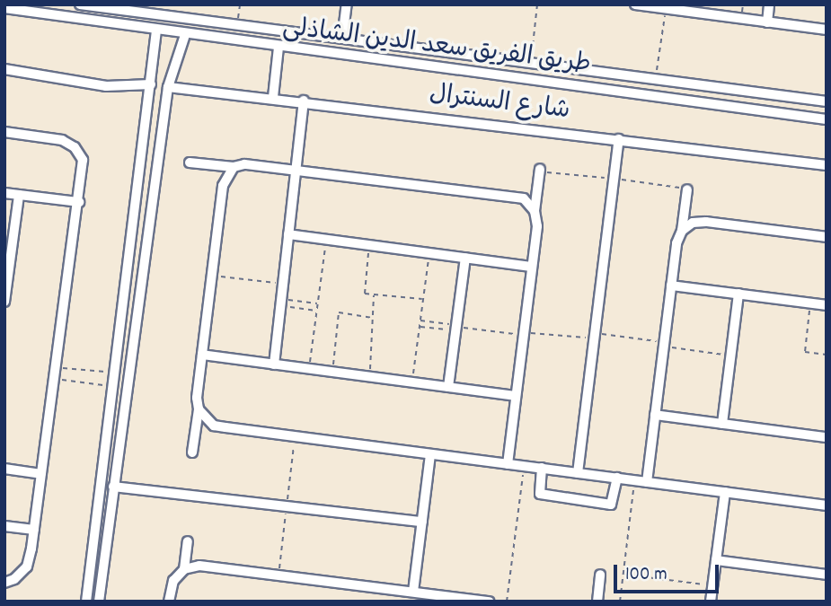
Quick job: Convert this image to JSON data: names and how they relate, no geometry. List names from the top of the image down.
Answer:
{
  "streets": {
    "street": ["طريق الفريق سعد الدين الشاذلى", "شارع السنترال"]
  },
  "scale_bar": "100 m"
}
